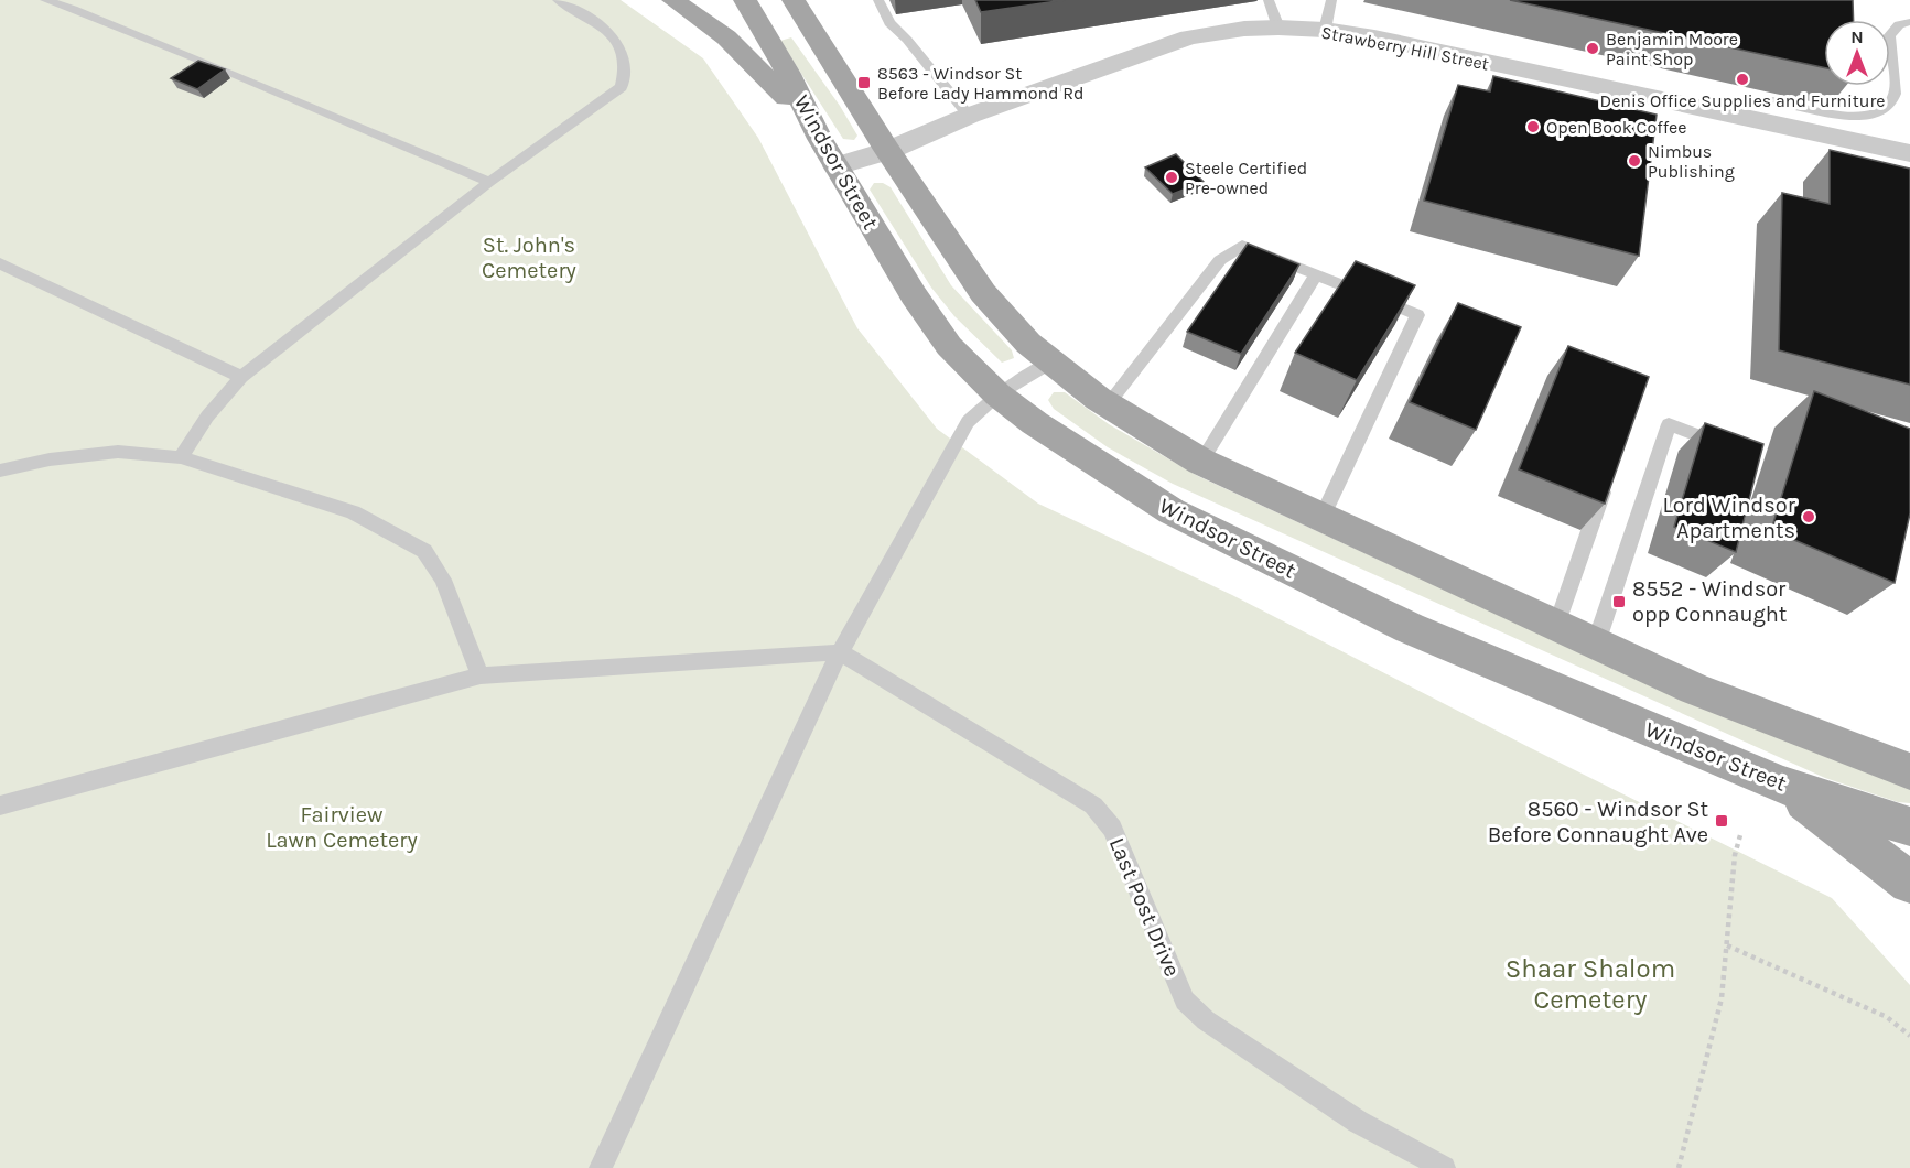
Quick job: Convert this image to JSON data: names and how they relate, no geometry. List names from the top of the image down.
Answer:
{
  "streets": {
    "main road": ["Windsor Street"],
    "street": ["Strawberry Hill Street"],
    "lane": ["Last Post Drive"]
  },
  "crossings": [
    ["Strawberry Hill Street", "Windsor Street"]
  ],
  "parks": ["St. John's Cemetery", "Fairview Lawn Cemetery", "Shaar Shalom Cemetery"],
  "places": {
    "other": [
      "Benjamin Moore Paint Shop",
      "Denis Office Supplies and Furniture",
      "Open Book Coffee",
      "Nimbus Publishing",
      "Steele Certified Pre-owned",
      "Lord Windsor Apartments"
    ],
    "transit": ["8563 - Windsor St Before Lady Hammond Rd", "8552 - Windsor opp Connaught", "8560 - Windsor St Before Connaught Ave"]
  },
  "north": "top"
}
